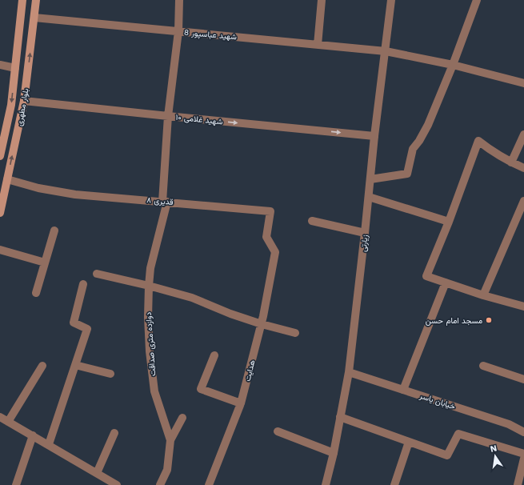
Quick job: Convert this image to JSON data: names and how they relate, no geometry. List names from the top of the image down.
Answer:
{
  "streets": {
    "main road": ["بلوار مطهری"],
    "street": [
      "شهید عباسپور 8",
      "شهید غلامی ۱۰",
      "قدیری ۸",
      "زیارتی",
      "دوازده متری صداقت",
      "هدایت",
      "خیابان یاسر"
    ]
  },
  "crossings": [
    ["شهید عباسپور 8", "بلوار مطهری"],
    ["شهید عباسپور 8", "زیارتی"],
    ["شهید عباسپور 8", "دوازده متری صداقت"],
    ["بلوار مطهری", "شهید غلامی ۱۰"],
    ["بلوار مطهری", "قدیری ۸"],
    ["شهید غلامی ۱۰", "زیارتی"],
    ["شهید غلامی ۱۰", "دوازده متری صداقت"],
    ["قدیری ۸", "دوازده متری صداقت"],
    ["قدیری ۸", "هدایت"],
    ["زیارتی", "خیابان یاسر"]
  ],
  "one_way": ["شهید غلامی ۱۰"],
  "places": ["مسجد امام حسن"],
  "north": "top"
}
